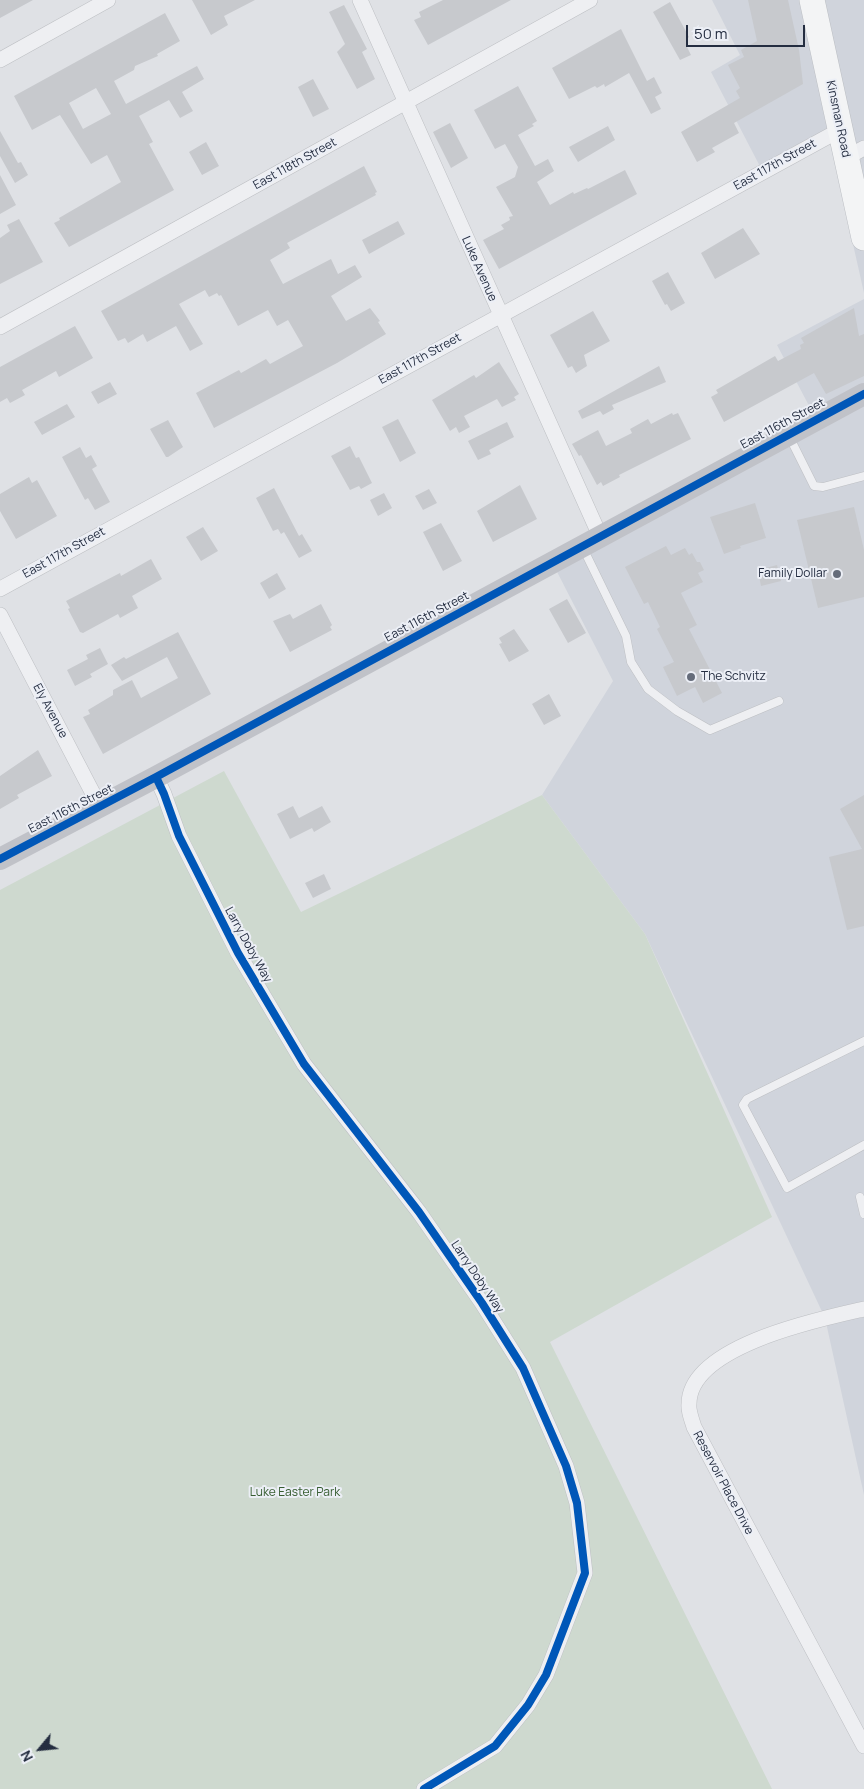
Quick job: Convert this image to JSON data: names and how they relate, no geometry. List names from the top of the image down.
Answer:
{
  "streets": {
    "main road": ["Kinsman Road", "East 116th Street"],
    "street": [
      "East 118th Street",
      "East 117th Street",
      "Luke Avenue",
      "Ely Avenue",
      "Larry Doby Way",
      "Reservoir Place Drive"
    ]
  },
  "crossings": [
    ["Kinsman Road", "East 117th Street"],
    ["East 118th Street", "Luke Avenue"],
    ["East 117th Street", "Luke Avenue"],
    ["Luke Avenue", "East 116th Street"],
    ["East 116th Street", "Ely Avenue"],
    ["East 116th Street", "Larry Doby Way"]
  ],
  "parks": ["Luke Easter Park"],
  "places": ["Family Dollar", "The Schvitz"],
  "scale_bar": "50 m",
  "north": "bottom left"
}
